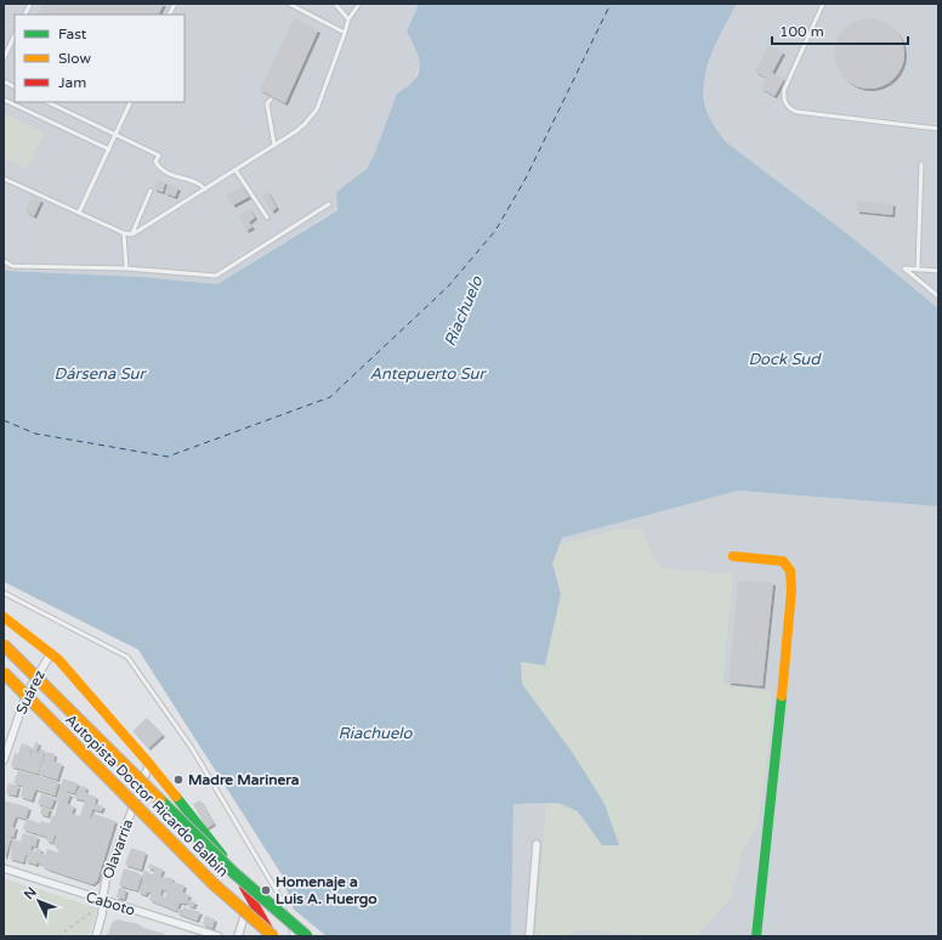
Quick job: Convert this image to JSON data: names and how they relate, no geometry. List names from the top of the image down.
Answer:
{
  "streets": {
    "main road": ["Autopista Doctor Ricardo Balbín"],
    "street": ["Suárez", "Olavarría", "Caboto"]
  },
  "crossings": [
    ["Olavarría", "Caboto"]
  ],
  "water": [
    "Riachuelo",
    "Dock Sud",
    "Dársena Sur",
    "Antepuerto Sur"
  ],
  "places": ["Madre Marinera", "Homenaje a Luis A. Huergo"],
  "legend": ["Fast", "Slow", "Jam"],
  "scale_bar": "100 m",
  "north": "top left"
}
